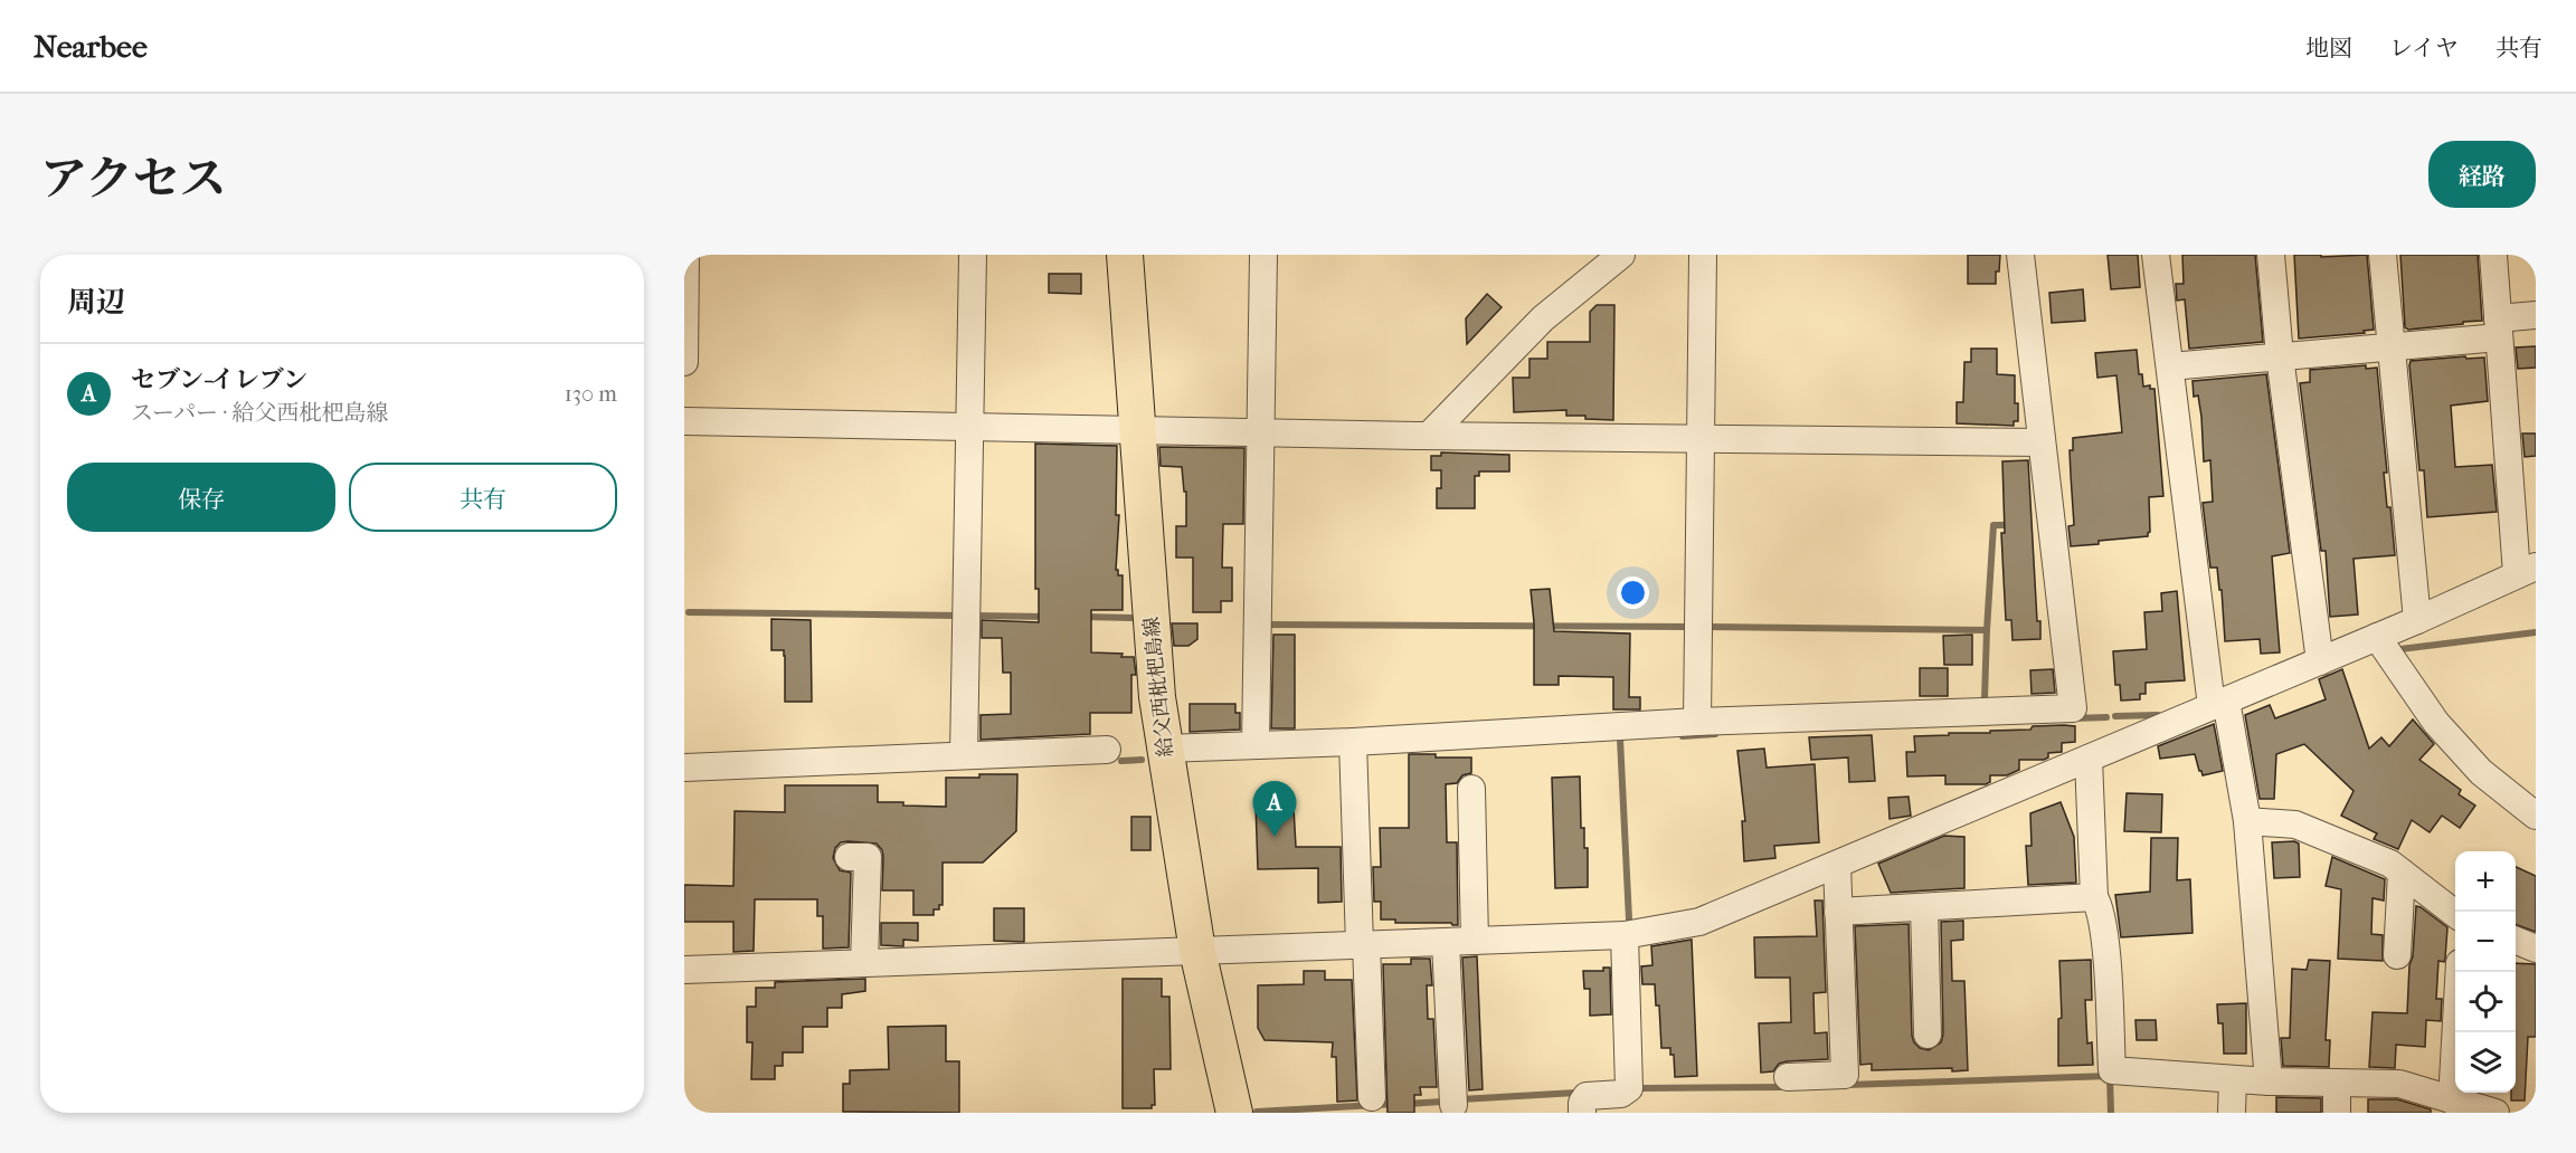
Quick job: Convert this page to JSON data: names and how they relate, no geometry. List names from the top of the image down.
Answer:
{
  "streets": {
    "main road": ["給父西枇杷島線"]
  },
  "page": {
    "header": "Nearbee",
    "nav": ["地図", "レイヤ", "共有"],
    "title": "アクセス",
    "buttons": [
      "経路",
      ["保存", "共有"]
    ],
    "heading": "周辺",
    "list": [
      {
        "mark": "A",
        "name": "セブン-イレブン",
        "note": "スーパー · 給父西枇杷島線",
        "value": "130 m"
      }
    ],
    "pins": "A",
    "map_buttons": ["+", "−"]
  }
}
